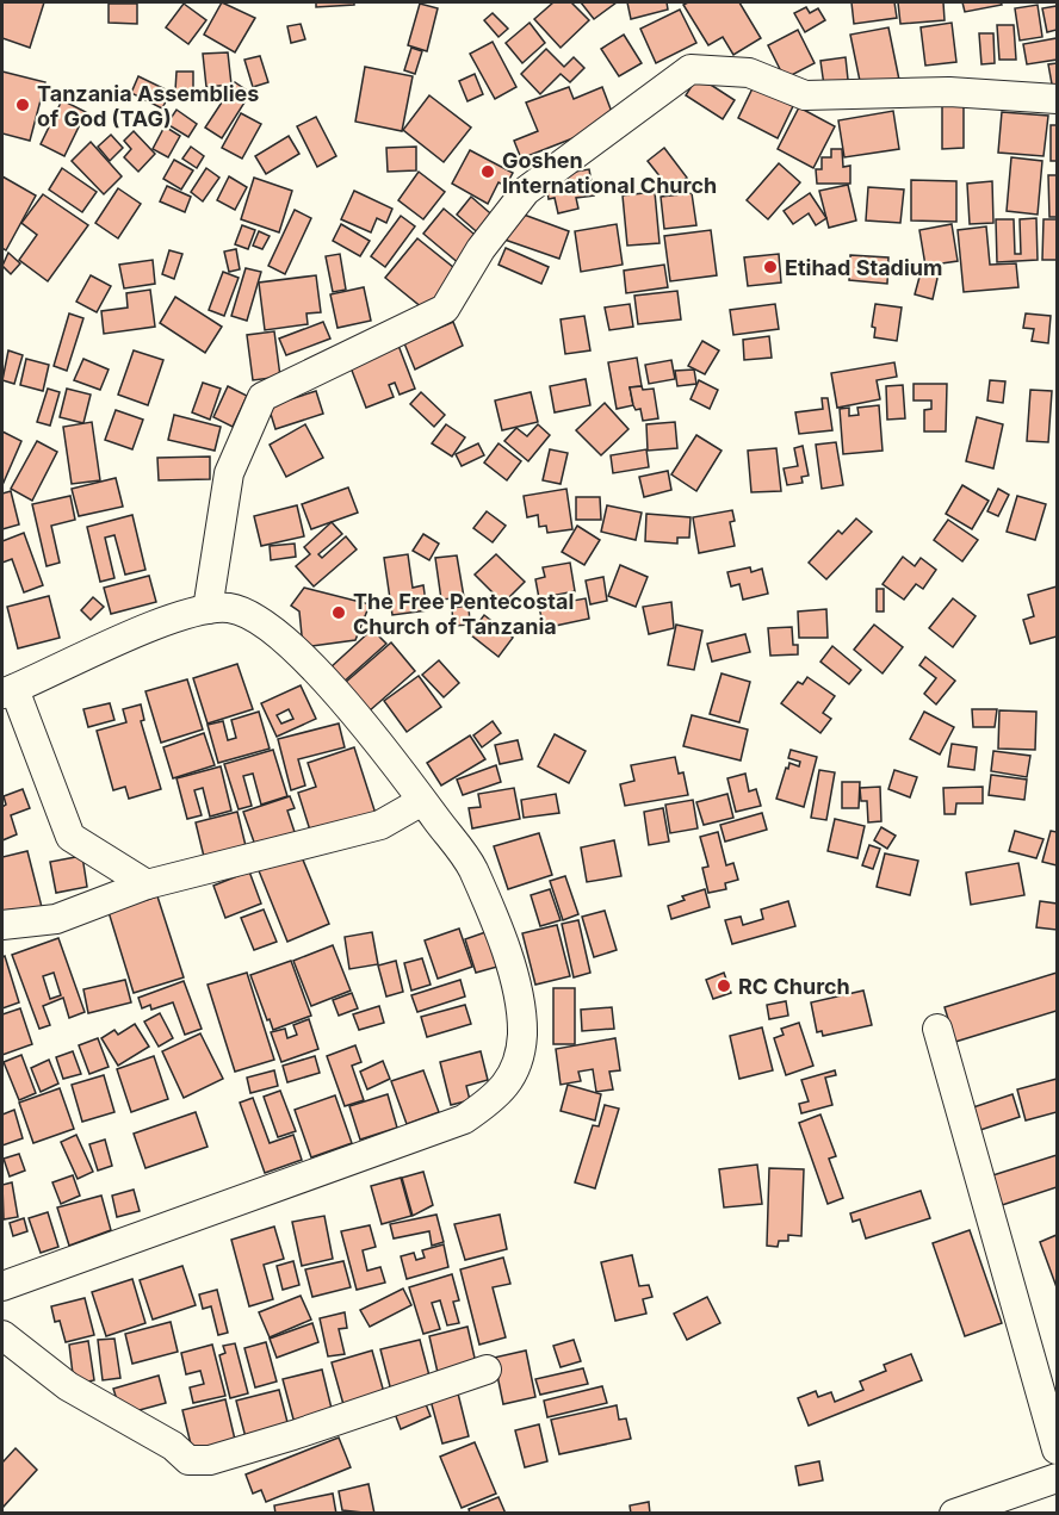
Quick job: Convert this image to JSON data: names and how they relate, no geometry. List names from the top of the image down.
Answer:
{
  "places": [
    "Tanzania Assemblies of God (TAG)",
    "Goshen International Church",
    "Etihad Stadium",
    "The Free Pentecostal Church of Tanzania",
    "RC Church"
  ]
}
